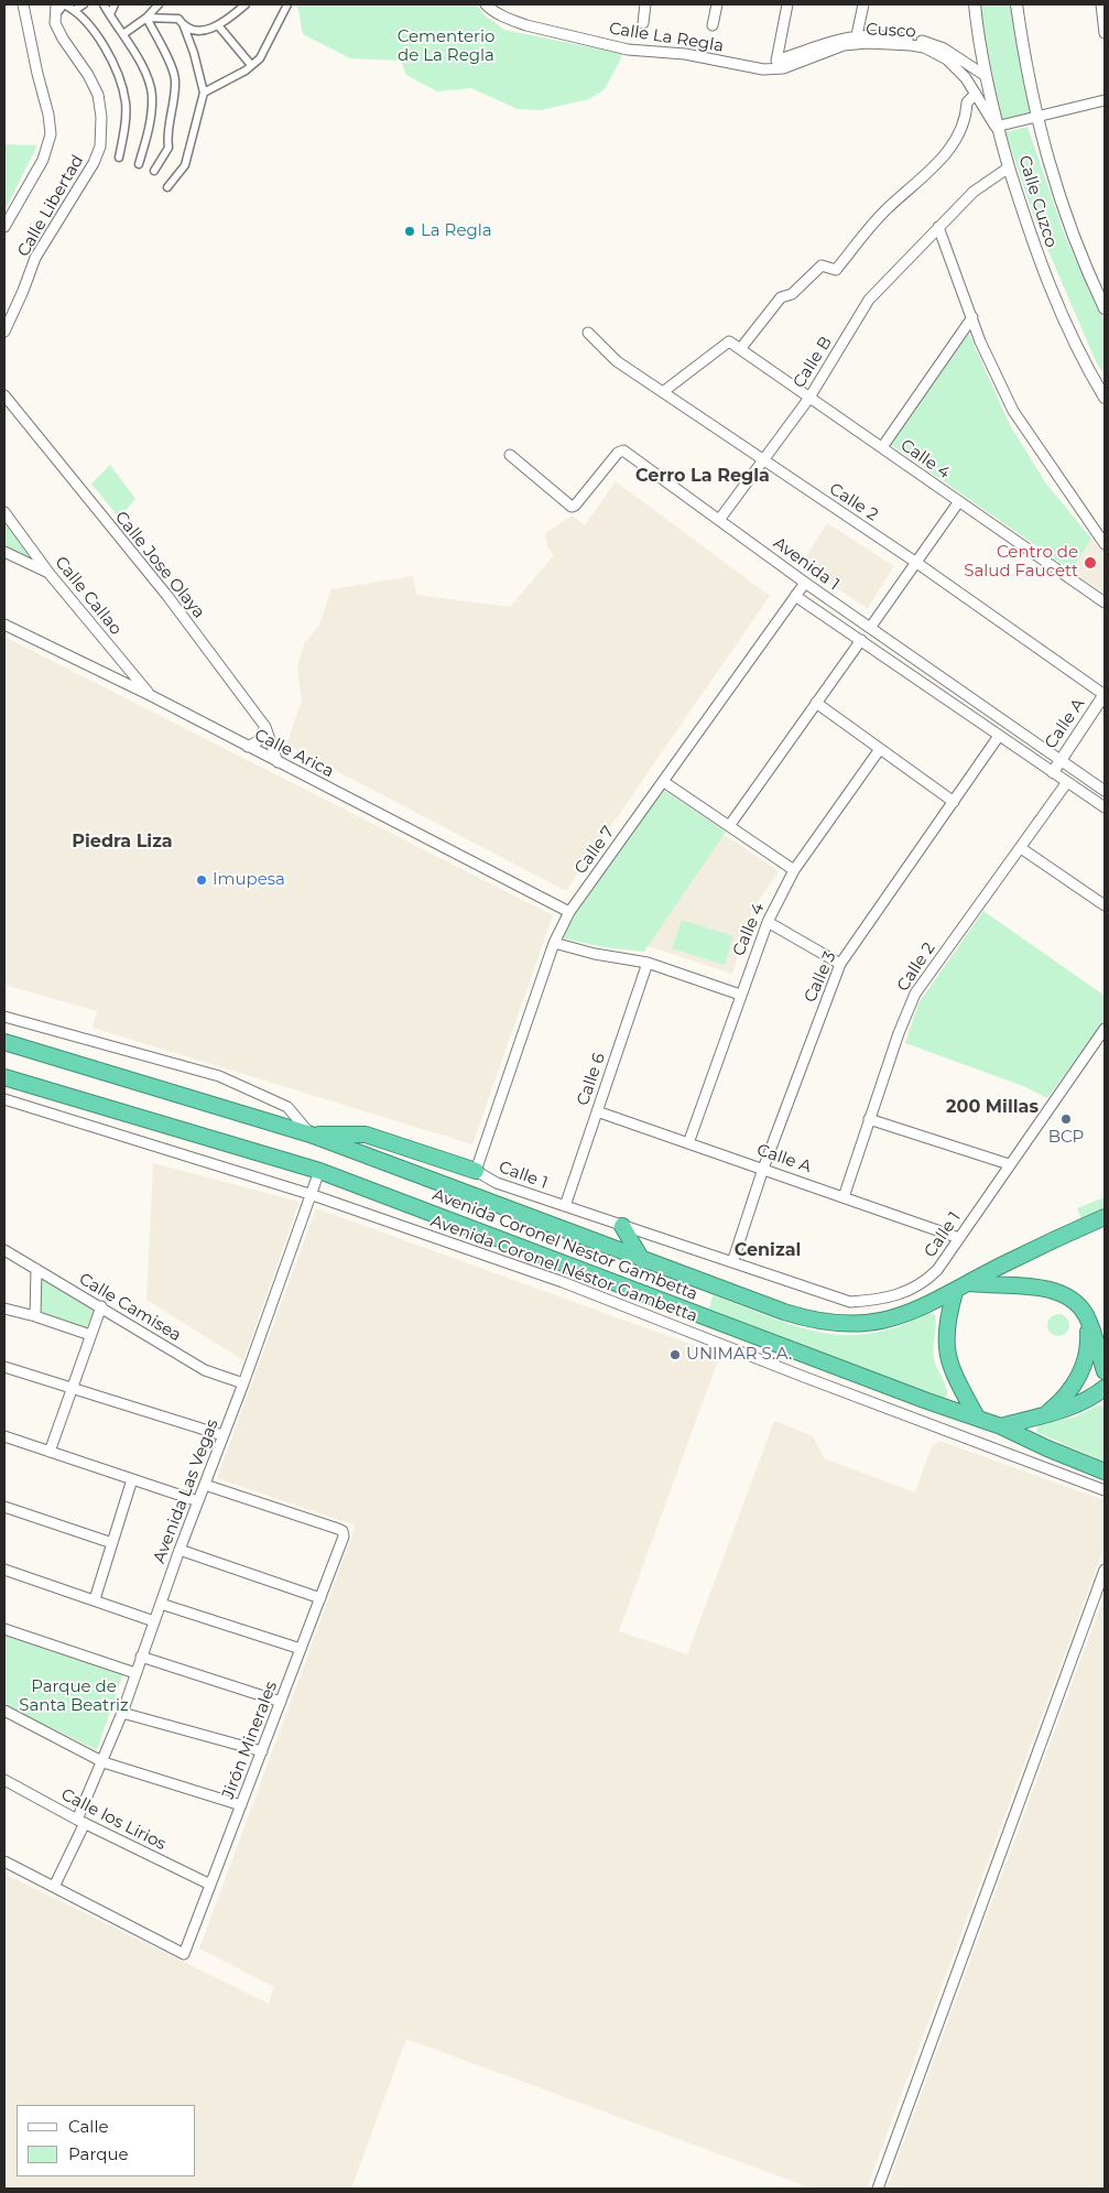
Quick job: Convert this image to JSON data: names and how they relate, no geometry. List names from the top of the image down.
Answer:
{
  "streets": {
    "highway": ["Avenida Coronel Nestor Gambetta"],
    "street": [
      "Cusco",
      "Calle La Regla",
      "Calle Cuzco",
      "Calle Libertad",
      "Calle B",
      "Calle 4",
      "Calle 2",
      "Avenida 1",
      "Calle Jose Olaya",
      "Calle Callao",
      "Calle A",
      "Calle Arica",
      "Calle 7",
      "Calle 3",
      "Calle 6",
      "Calle 1",
      "Avenida Coronel Néstor Gambetta",
      "Calle Camisea",
      "Avenida Las Vegas",
      "Jirón Minerales",
      "Calle los Lirios"
    ]
  },
  "crossings": [
    ["Cusco", "Calle La Regla"],
    ["Cusco", "Calle Cuzco"],
    ["Calle Cuzco", "Calle B"],
    ["Calle B", "Calle 4"],
    ["Calle B", "Calle 2"],
    ["Calle B", "Avenida 1"],
    ["Calle 4", "Calle 2"],
    ["Calle 4", "Calle A"],
    ["Calle 2", "Avenida 1"],
    ["Calle 2", "Calle A"],
    ["Avenida 1", "Calle A"],
    ["Avenida 1", "Calle 7"],
    ["Avenida 1", "Calle 3"],
    ["Calle Jose Olaya", "Calle Arica"],
    ["Calle Callao", "Calle Arica"],
    ["Calle A", "Calle 3"],
    ["Calle A", "Calle 6"],
    ["Calle A", "Calle 1"],
    ["Calle Arica", "Calle 7"],
    ["Calle 7", "Calle 1"],
    ["Calle 3", "Calle 1"],
    ["Calle 6", "Calle 1"],
    ["Avenida Coronel Nestor Gambetta", "Avenida Las Vegas"],
    ["Avenida Coronel Néstor Gambetta", "Avenida Las Vegas"],
    ["Calle Camisea", "Avenida Las Vegas"],
    ["Avenida Las Vegas", "Jirón Minerales"],
    ["Avenida Las Vegas", "Calle los Lirios"],
    ["Jirón Minerales", "Calle los Lirios"]
  ],
  "districts": [
    "Cerro La Regla",
    "Piedra Liza",
    "200 Millas",
    "Cenizal"
  ],
  "parks": ["Cementerio de La Regla", "Parque de Santa Beatriz"],
  "places": [
    "La Regla",
    "Centro de Salud Faucett",
    "Imupesa",
    "BCP",
    "UNIMAR S.A."
  ],
  "legend": ["Calle", "Parque"]
}
